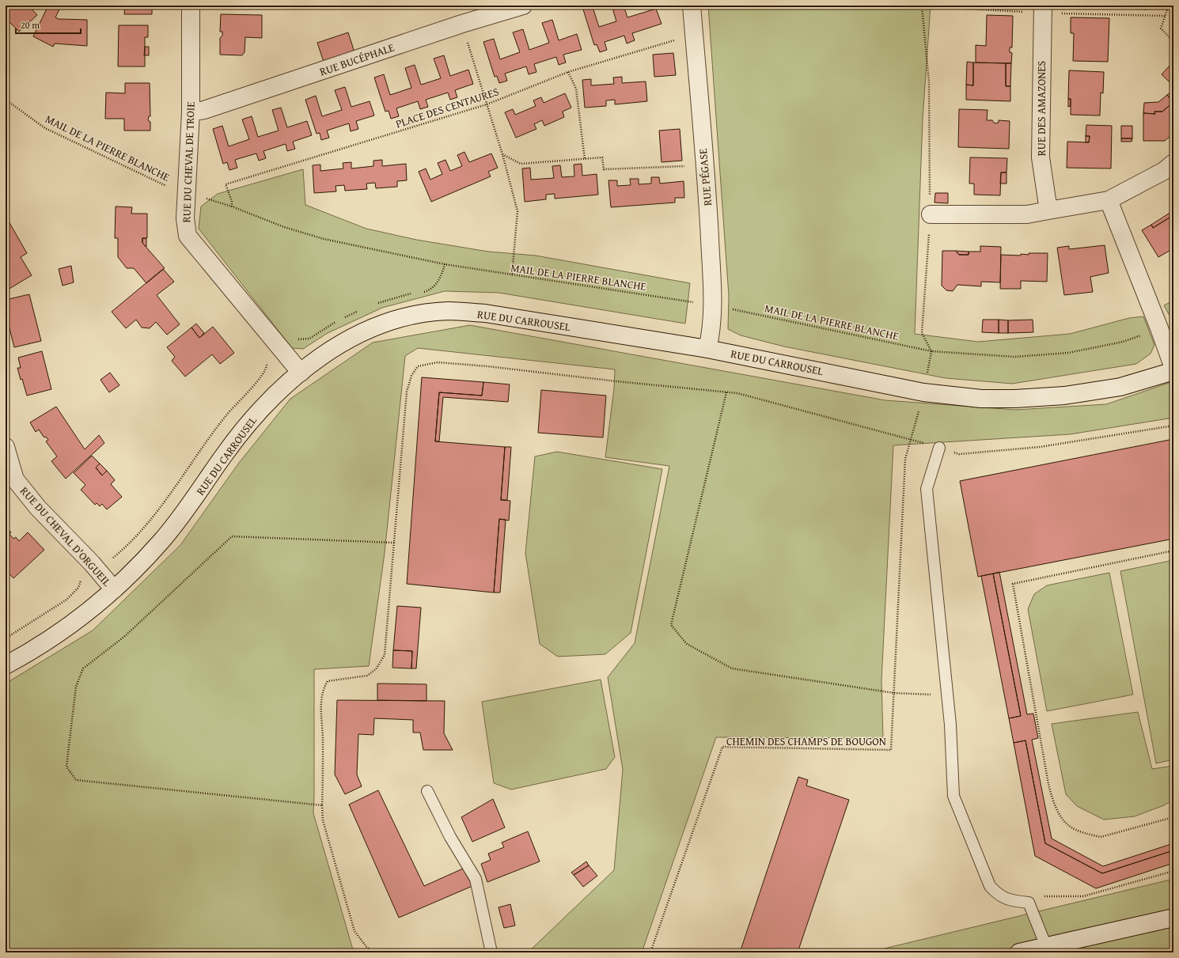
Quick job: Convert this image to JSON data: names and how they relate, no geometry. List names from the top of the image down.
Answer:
{
  "streets": {
    "street": [
      "RUE BUCÉPHALE",
      "RUE DES AMAZONES",
      "RUE DU CHEVAL DE TROIE",
      "RUE PÉGASE",
      "RUE DU CARROUSEL",
      "RUE DU CHEVAL D'ORGUEIL"
    ],
    "path": ["PLACE DES CENTAURES", "MAIL DE LA PIERRE BLANCHE", "CHEMIN DES CHAMPS DE BOUGON"]
  },
  "crossings": [
    ["RUE BUCÉPHALE", "RUE DU CHEVAL DE TROIE"],
    ["PLACE DES CENTAURES", "MAIL DE LA PIERRE BLANCHE"],
    ["PLACE DES CENTAURES", "RUE PÉGASE"],
    ["MAIL DE LA PIERRE BLANCHE", "RUE DU CHEVAL DE TROIE"],
    ["MAIL DE LA PIERRE BLANCHE", "RUE PÉGASE"],
    ["RUE DU CHEVAL DE TROIE", "RUE DU CARROUSEL"],
    ["RUE PÉGASE", "RUE DU CARROUSEL"],
    ["RUE DU CARROUSEL", "RUE DU CHEVAL D'ORGUEIL"]
  ],
  "scale_bar": "20 m"
}
